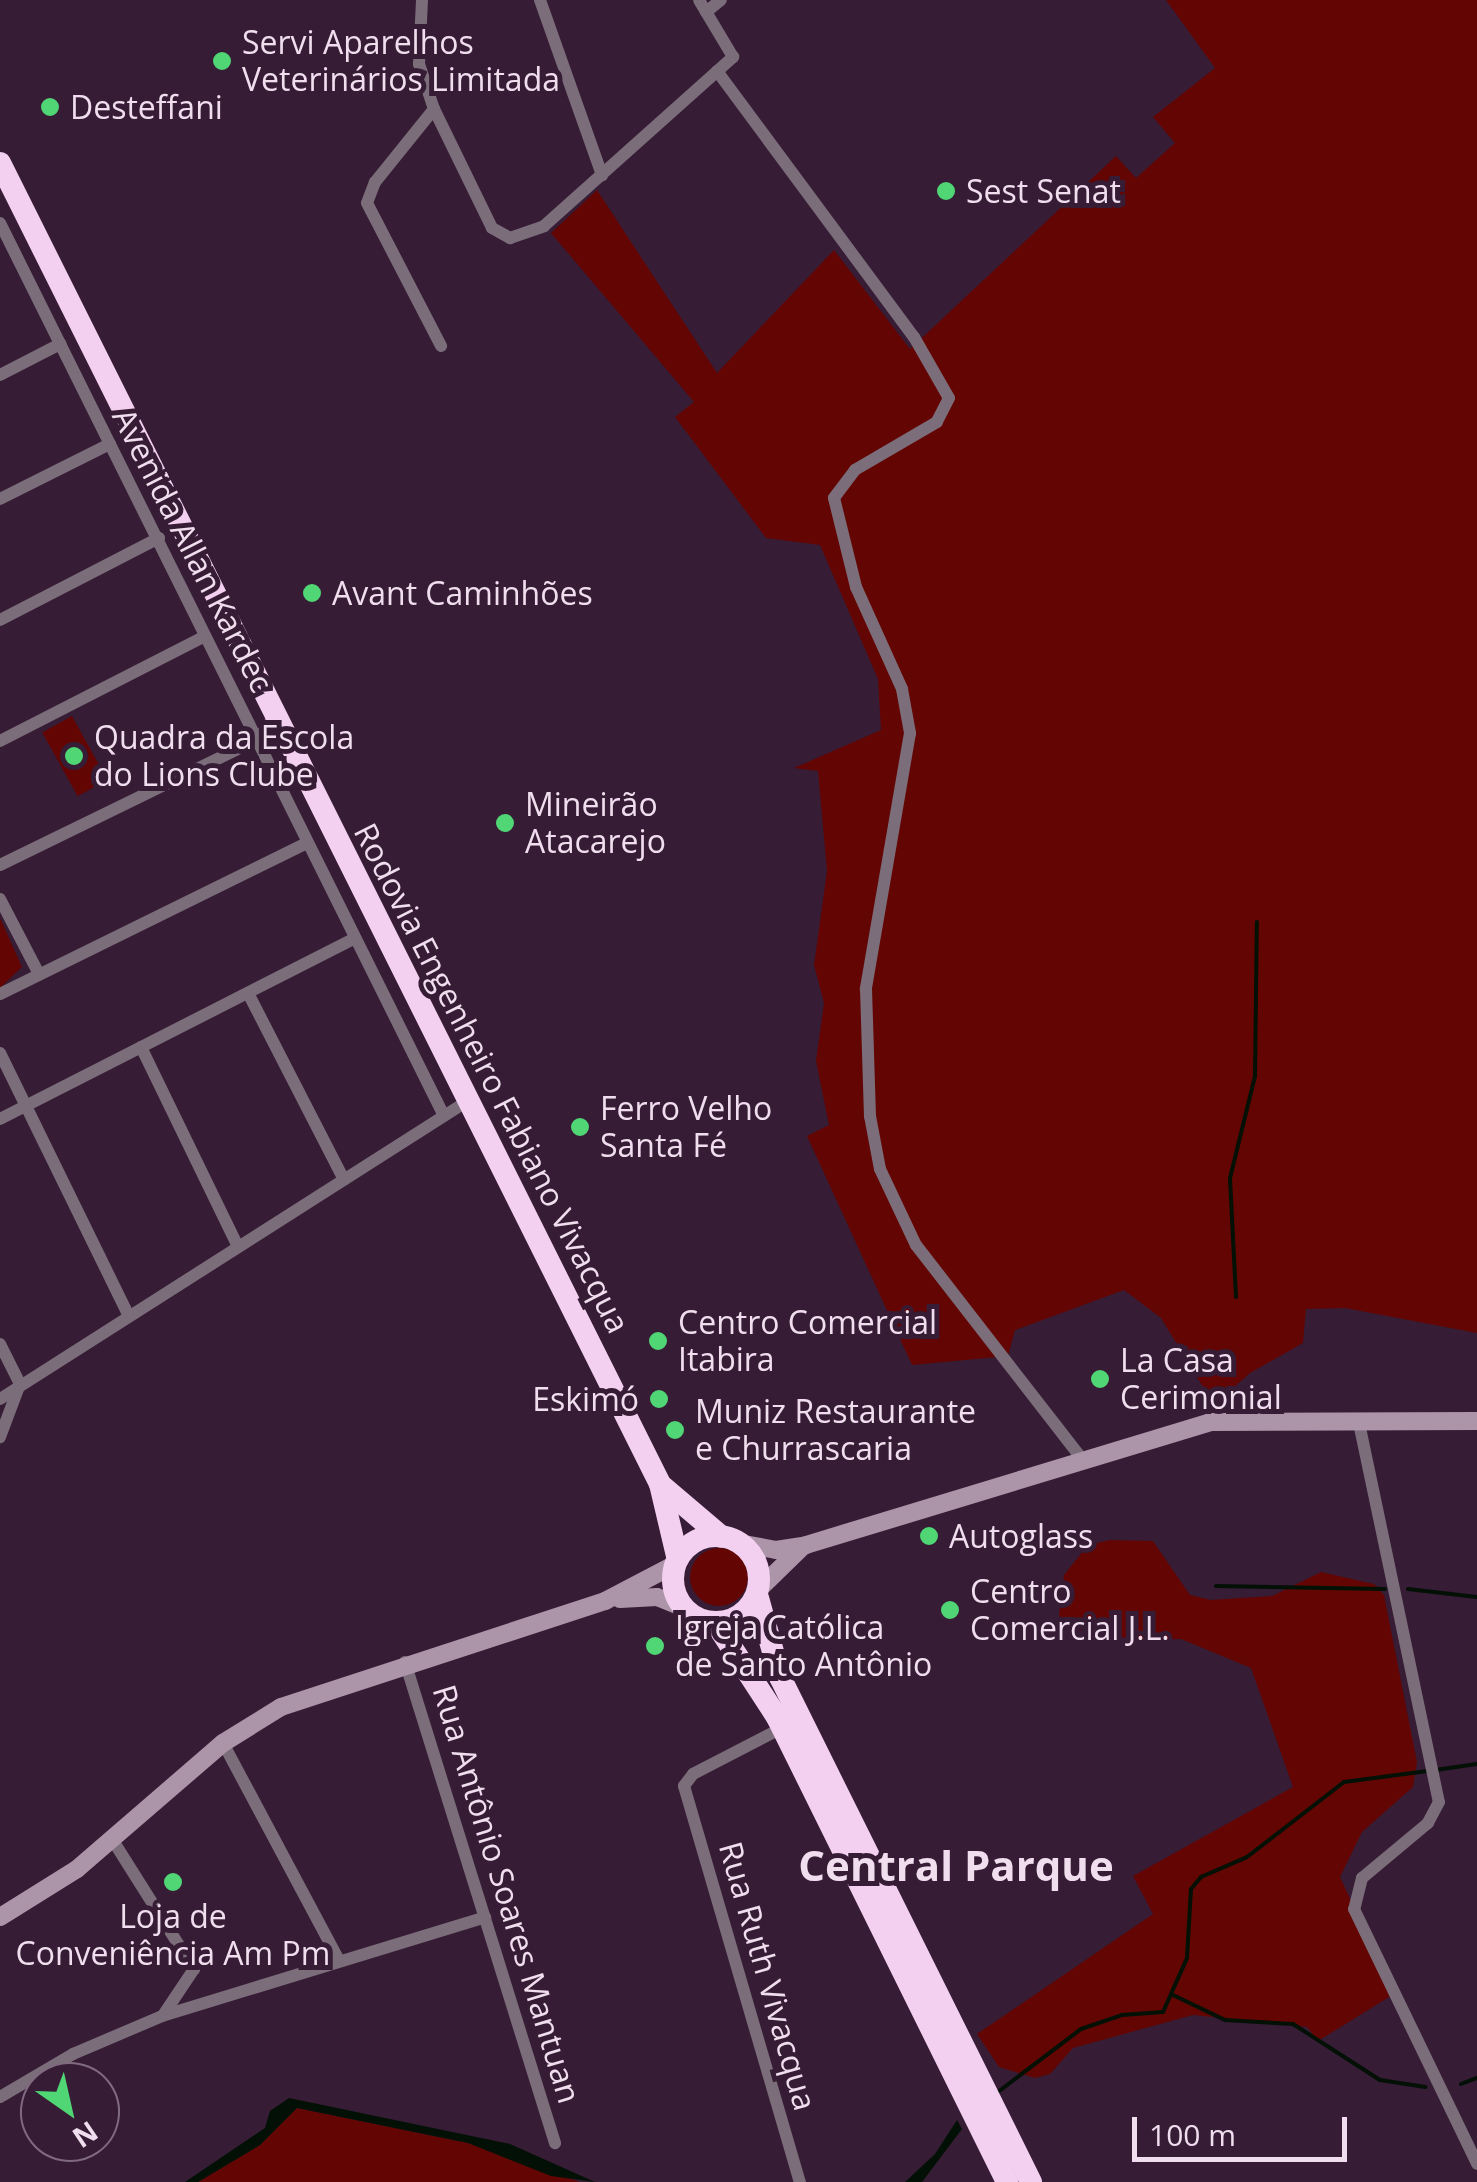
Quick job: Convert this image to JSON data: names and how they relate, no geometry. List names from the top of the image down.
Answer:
{
  "streets": {
    "highway": ["Rodovia Engenheiro Fabiano Vivacqua"],
    "street": ["Avenida Allan Kardec", "Rua Antônio Soares Mantuan", "Rua Ruth Vivacqua"]
  },
  "districts": ["Central Parque"],
  "places": [
    "Servi Aparelhos Veterinários Limitada",
    "Desteffani",
    "Sest Senat",
    "Avant Caminhões",
    "Quadra da Escola do Lions Clube",
    "Mineirão Atacarejo",
    "Ferro Velho Santa Fé",
    "Centro Comercial Itabira",
    "La Casa Cerimonial",
    "Eskimó",
    "Muniz Restaurante e Churrascaria",
    "Autoglass",
    "Centro Comercial J.L.",
    "Igreja Católica de Santo Antônio",
    "Loja de Conveniência Am Pm"
  ],
  "scale_bar": "100 m",
  "north": "bottom right"
}
